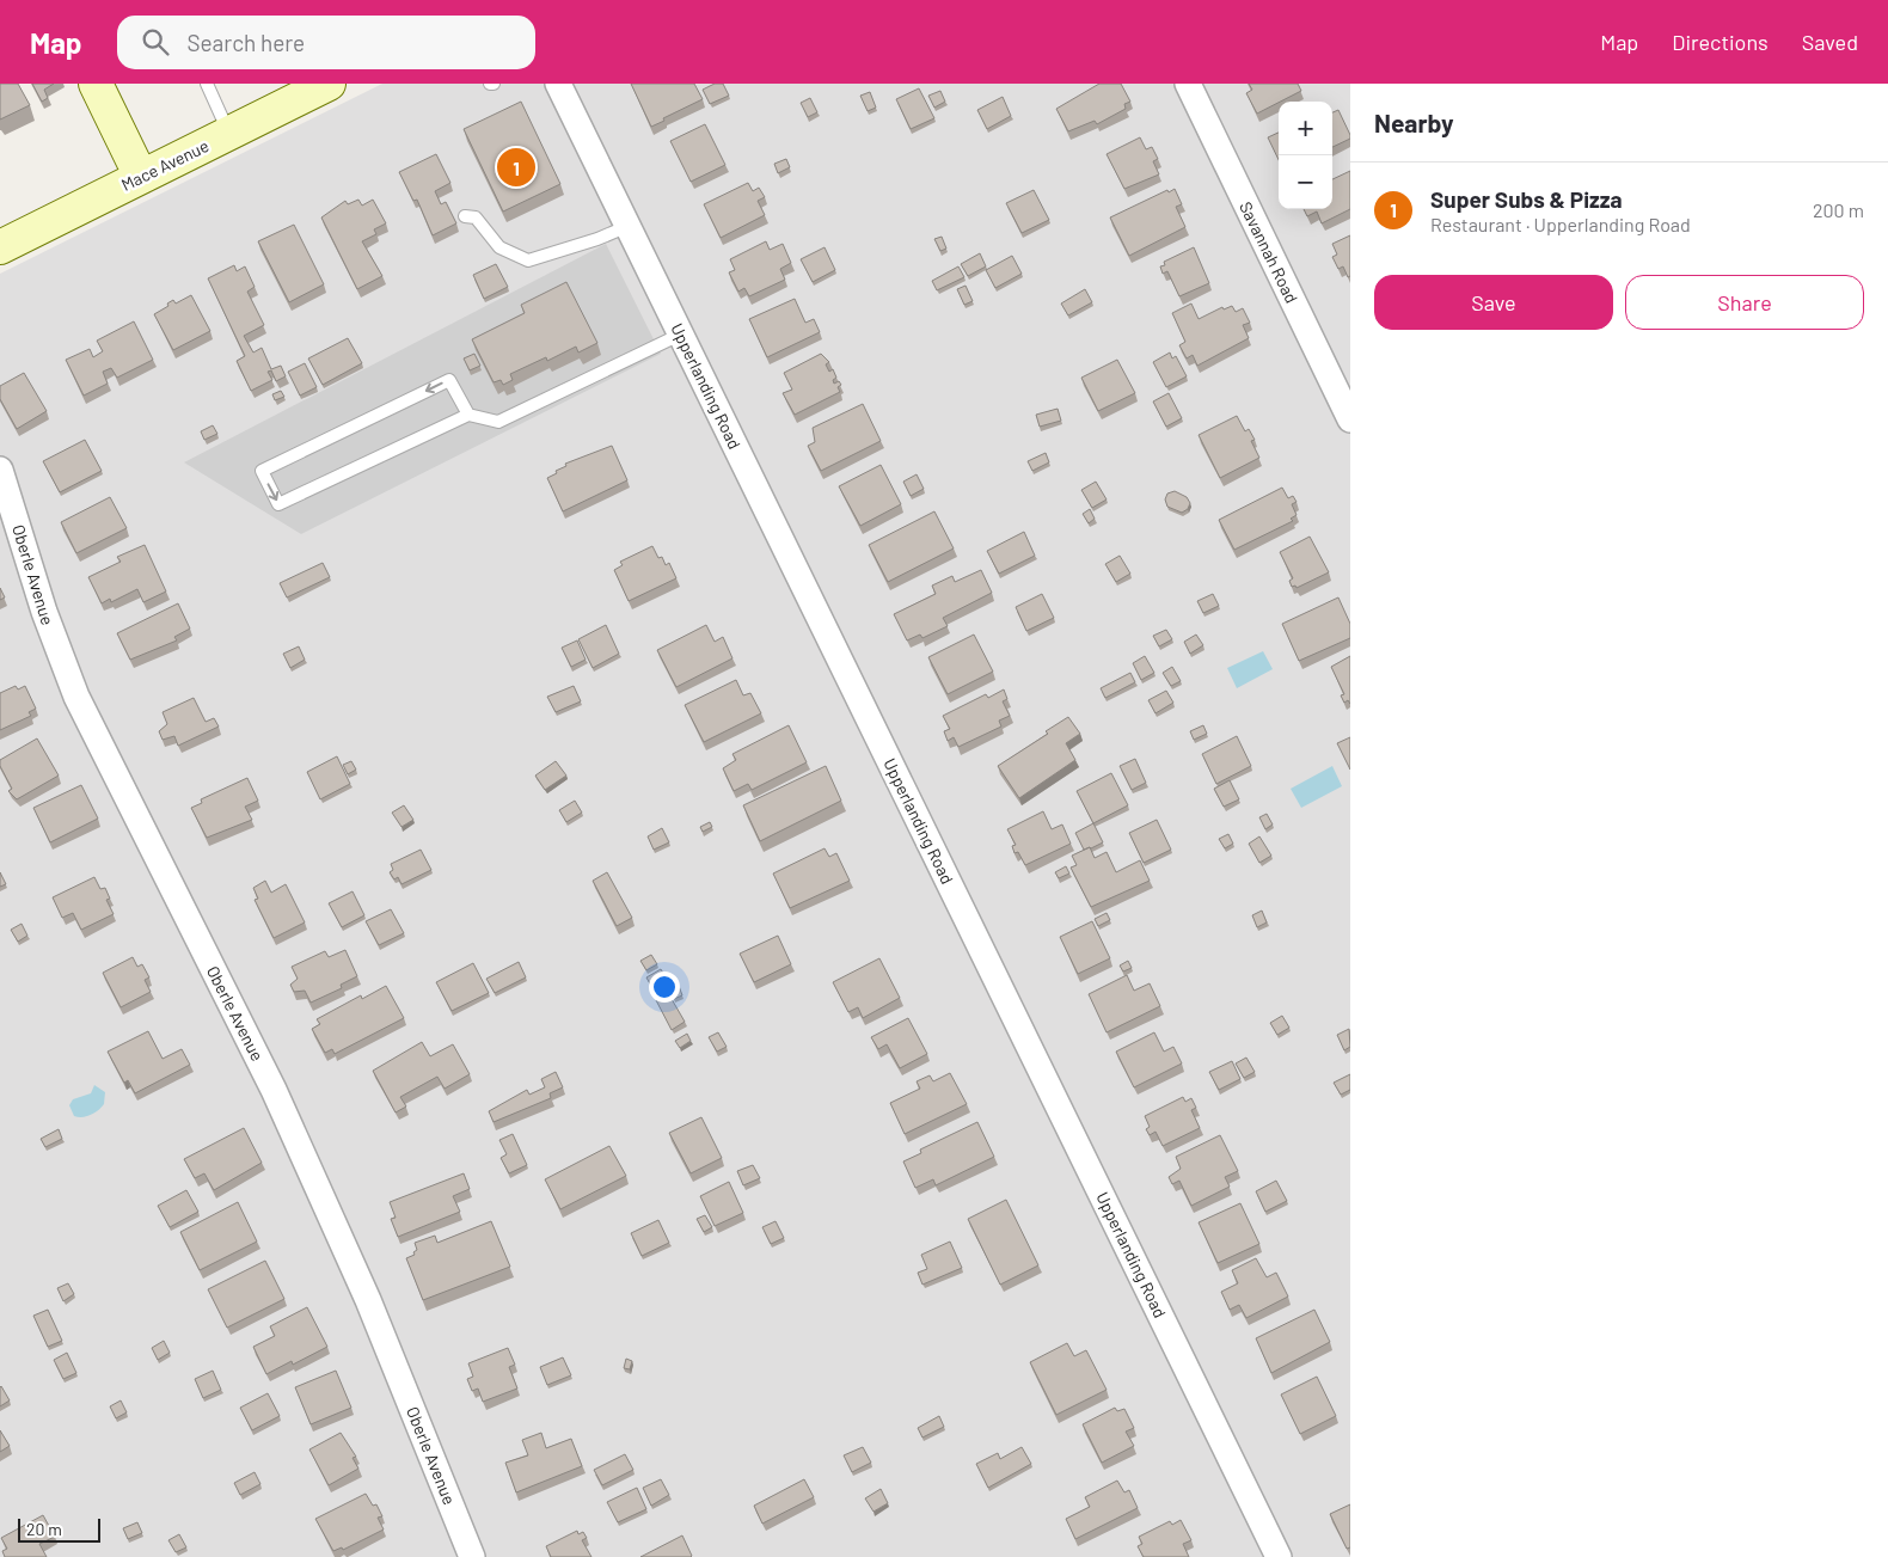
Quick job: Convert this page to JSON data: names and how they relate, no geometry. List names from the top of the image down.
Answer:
{
  "streets": {
    "main road": ["Mace Avenue"],
    "street": ["Savannah Road", "Upperlanding Road", "Oberle Avenue"]
  },
  "scale_bar": "20 m",
  "page": {
    "header": "Map",
    "search": "Search here",
    "nav": ["Map", "Directions", "Saved"],
    "heading": "Nearby",
    "map_buttons": ["+", "−"],
    "pins": "1",
    "list": [
      {
        "mark": "1",
        "name": "Super Subs & Pizza",
        "note": "Restaurant · Upperlanding Road",
        "value": "200 m"
      }
    ],
    "buttons": ["Save", "Share"],
    "scale": "20 m"
  }
}
